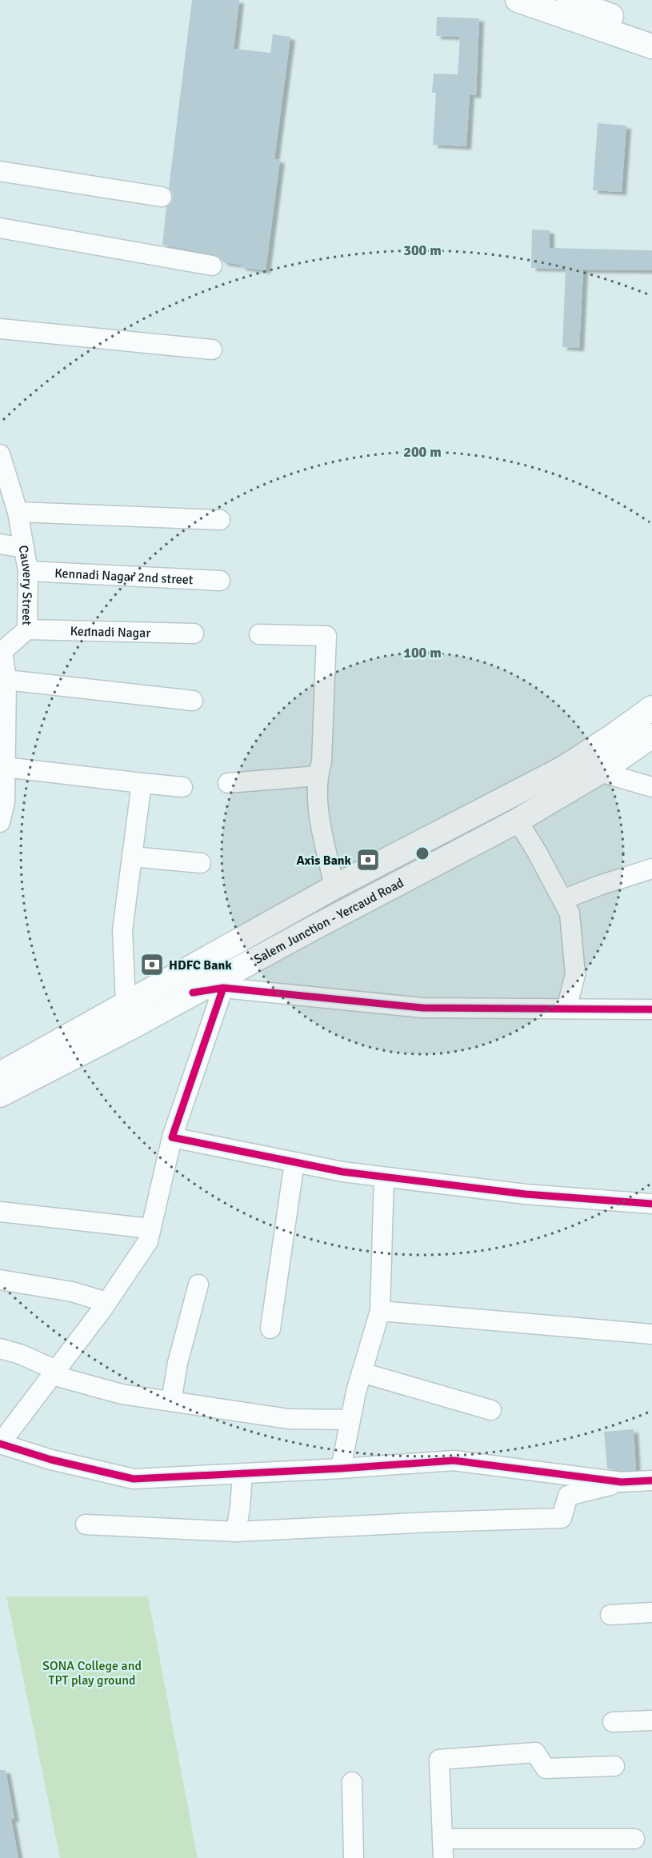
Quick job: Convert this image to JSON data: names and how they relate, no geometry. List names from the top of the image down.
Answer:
{
  "streets": {
    "main road": ["Salem Junction - Yercaud Road"],
    "street": ["Kennadi Nagar 2nd street", "Cauvery Street", "Kennadi Nagar"]
  },
  "crossings": [
    ["Kennadi Nagar 2nd street", "Cauvery Street"],
    ["Cauvery Street", "Kennadi Nagar"]
  ],
  "parks": ["SONA College and TPT play ground"],
  "places": {
    "bank": ["Axis Bank", "HDFC Bank"]
  },
  "rings": ["300 m", "200 m", "100 m"]
}
